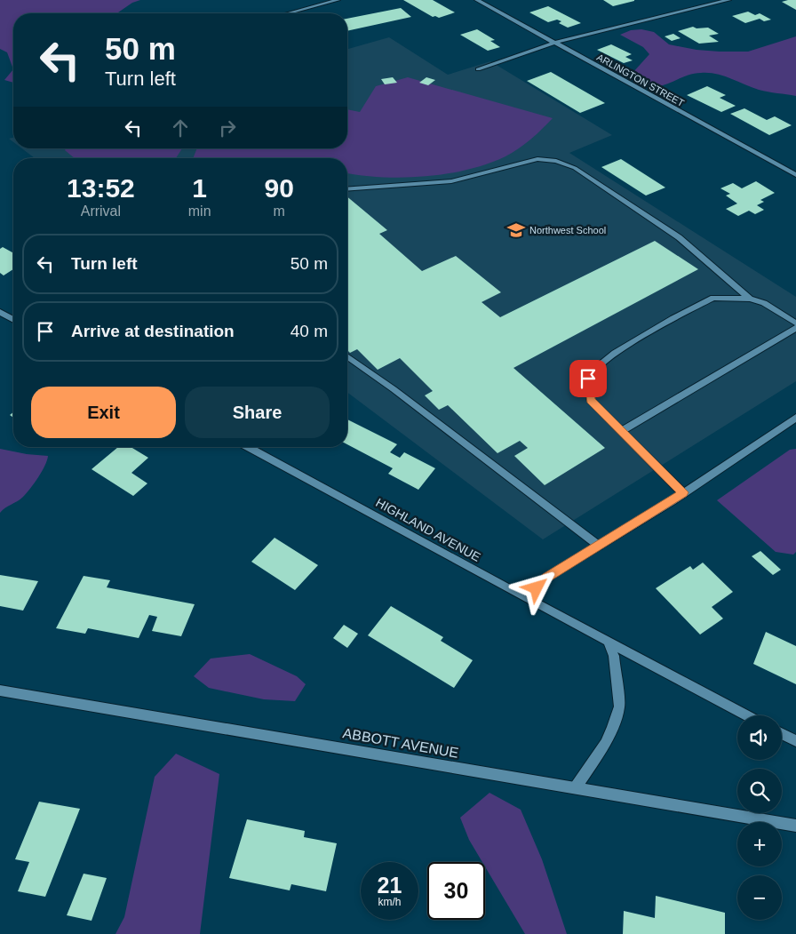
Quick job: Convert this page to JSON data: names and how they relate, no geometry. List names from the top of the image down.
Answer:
{
  "streets": {
    "street": ["ARLINGTON STREET", "HIGHLAND AVENUE", "ABBOTT AVENUE"]
  },
  "places": {
    "school or university": ["Northwest School"]
  },
  "page": {
    "turn": ["50 m", "Turn left"],
    "eta": [
      "13:52",
      "Arrival",
      "1",
      "min",
      "90",
      "m"
    ],
    "list": [
      {
        "name": "Turn left",
        "value": "50 m"
      },
      {
        "name": "Arrive at destination",
        "value": "40 m"
      }
    ],
    "buttons": ["Exit", "Share"],
    "map_buttons": ["+", "−"],
    "speed": "21 km/h",
    "limit": "30"
  }
}
